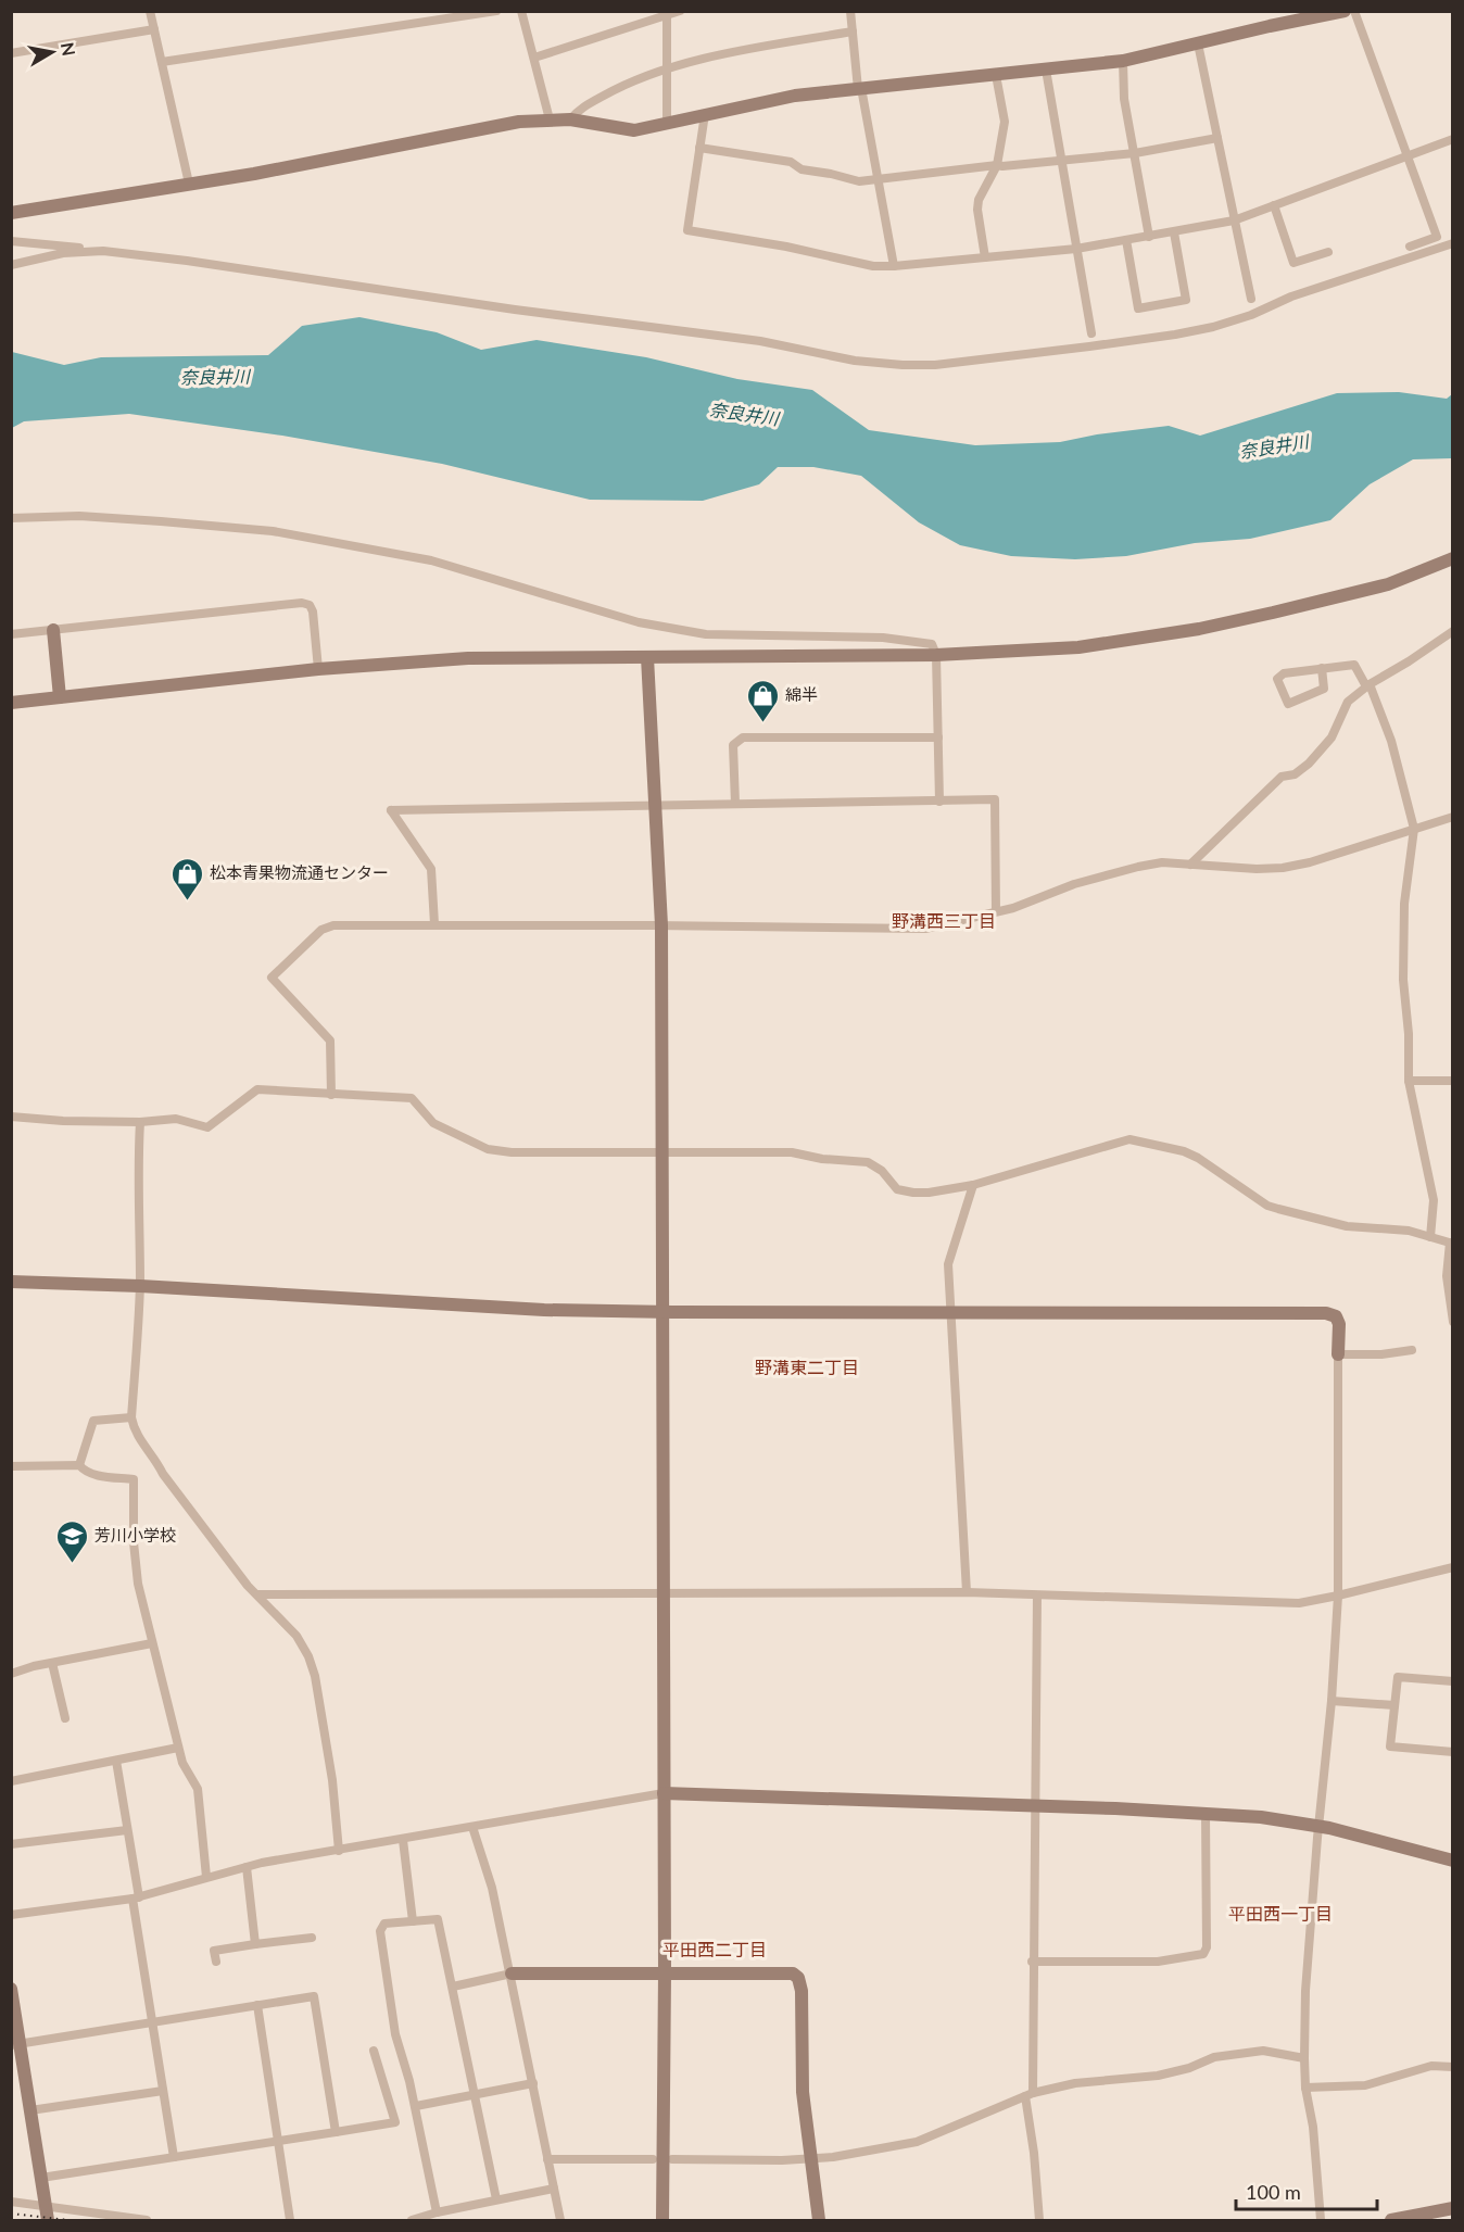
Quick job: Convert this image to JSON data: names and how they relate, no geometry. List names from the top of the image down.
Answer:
{
  "districts": [
    "野溝西三丁目",
    "野溝東二丁目",
    "平田西一丁目",
    "平田西二丁目"
  ],
  "water": ["奈良井川"],
  "places": {
    "shop": ["綿半", "松本青果物流通センター"],
    "school or university": ["芳川小学校"]
  },
  "scale_bar": "100 m",
  "north": "right"
}
